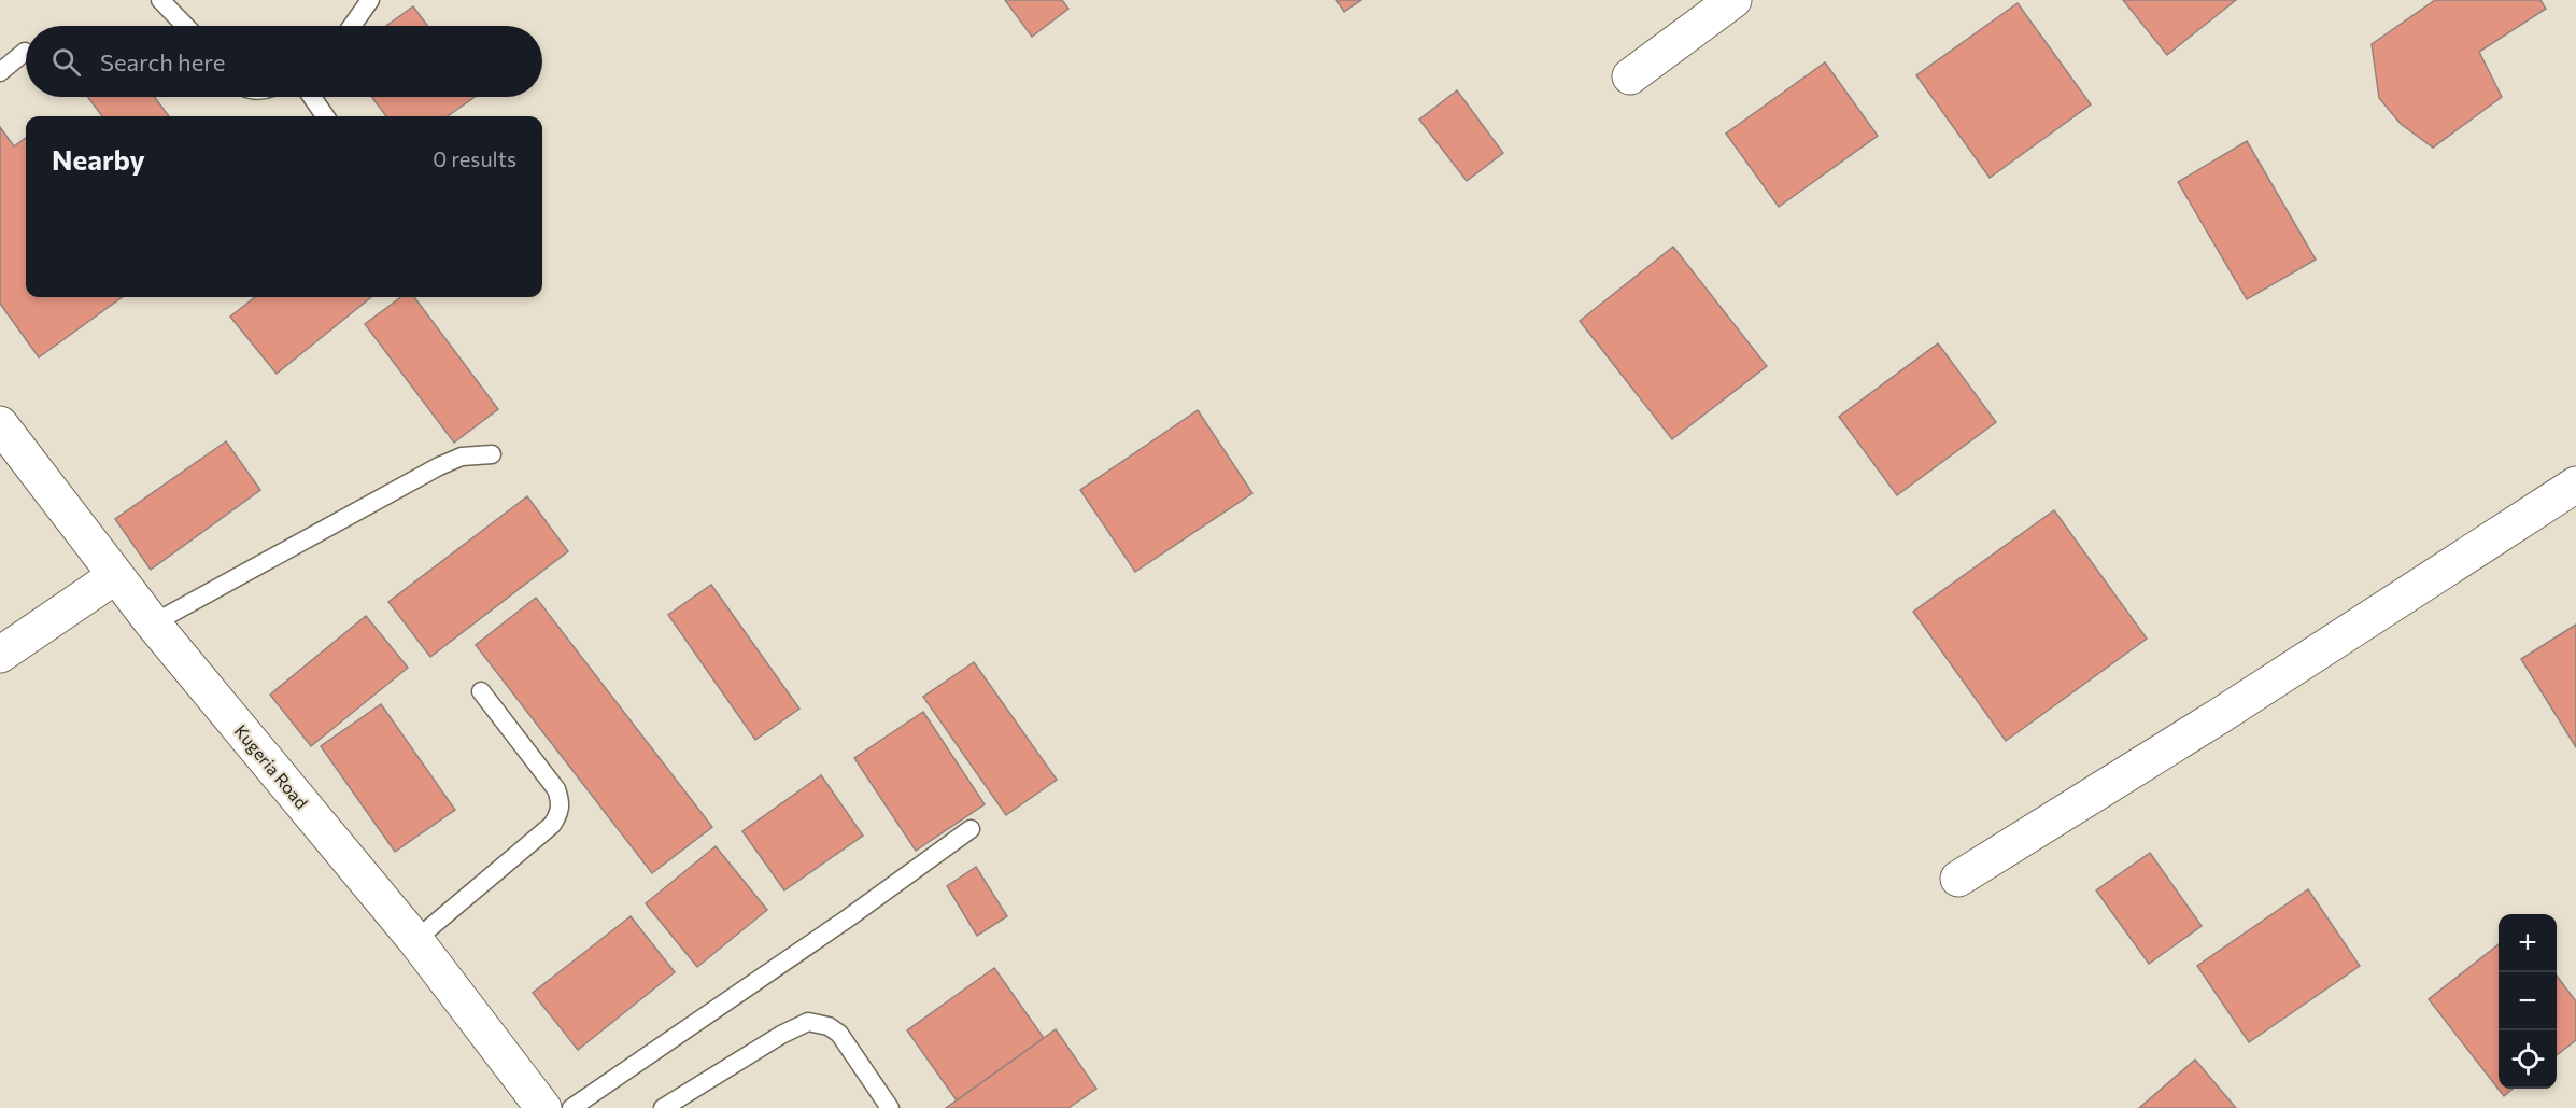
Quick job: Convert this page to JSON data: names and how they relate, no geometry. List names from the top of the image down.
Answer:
{
  "streets": {
    "street": ["Kugeria Road"]
  },
  "page": {
    "search": "Search here",
    "heading": ["Nearby", "0 results"],
    "map_buttons": ["+", "−"]
  }
}
